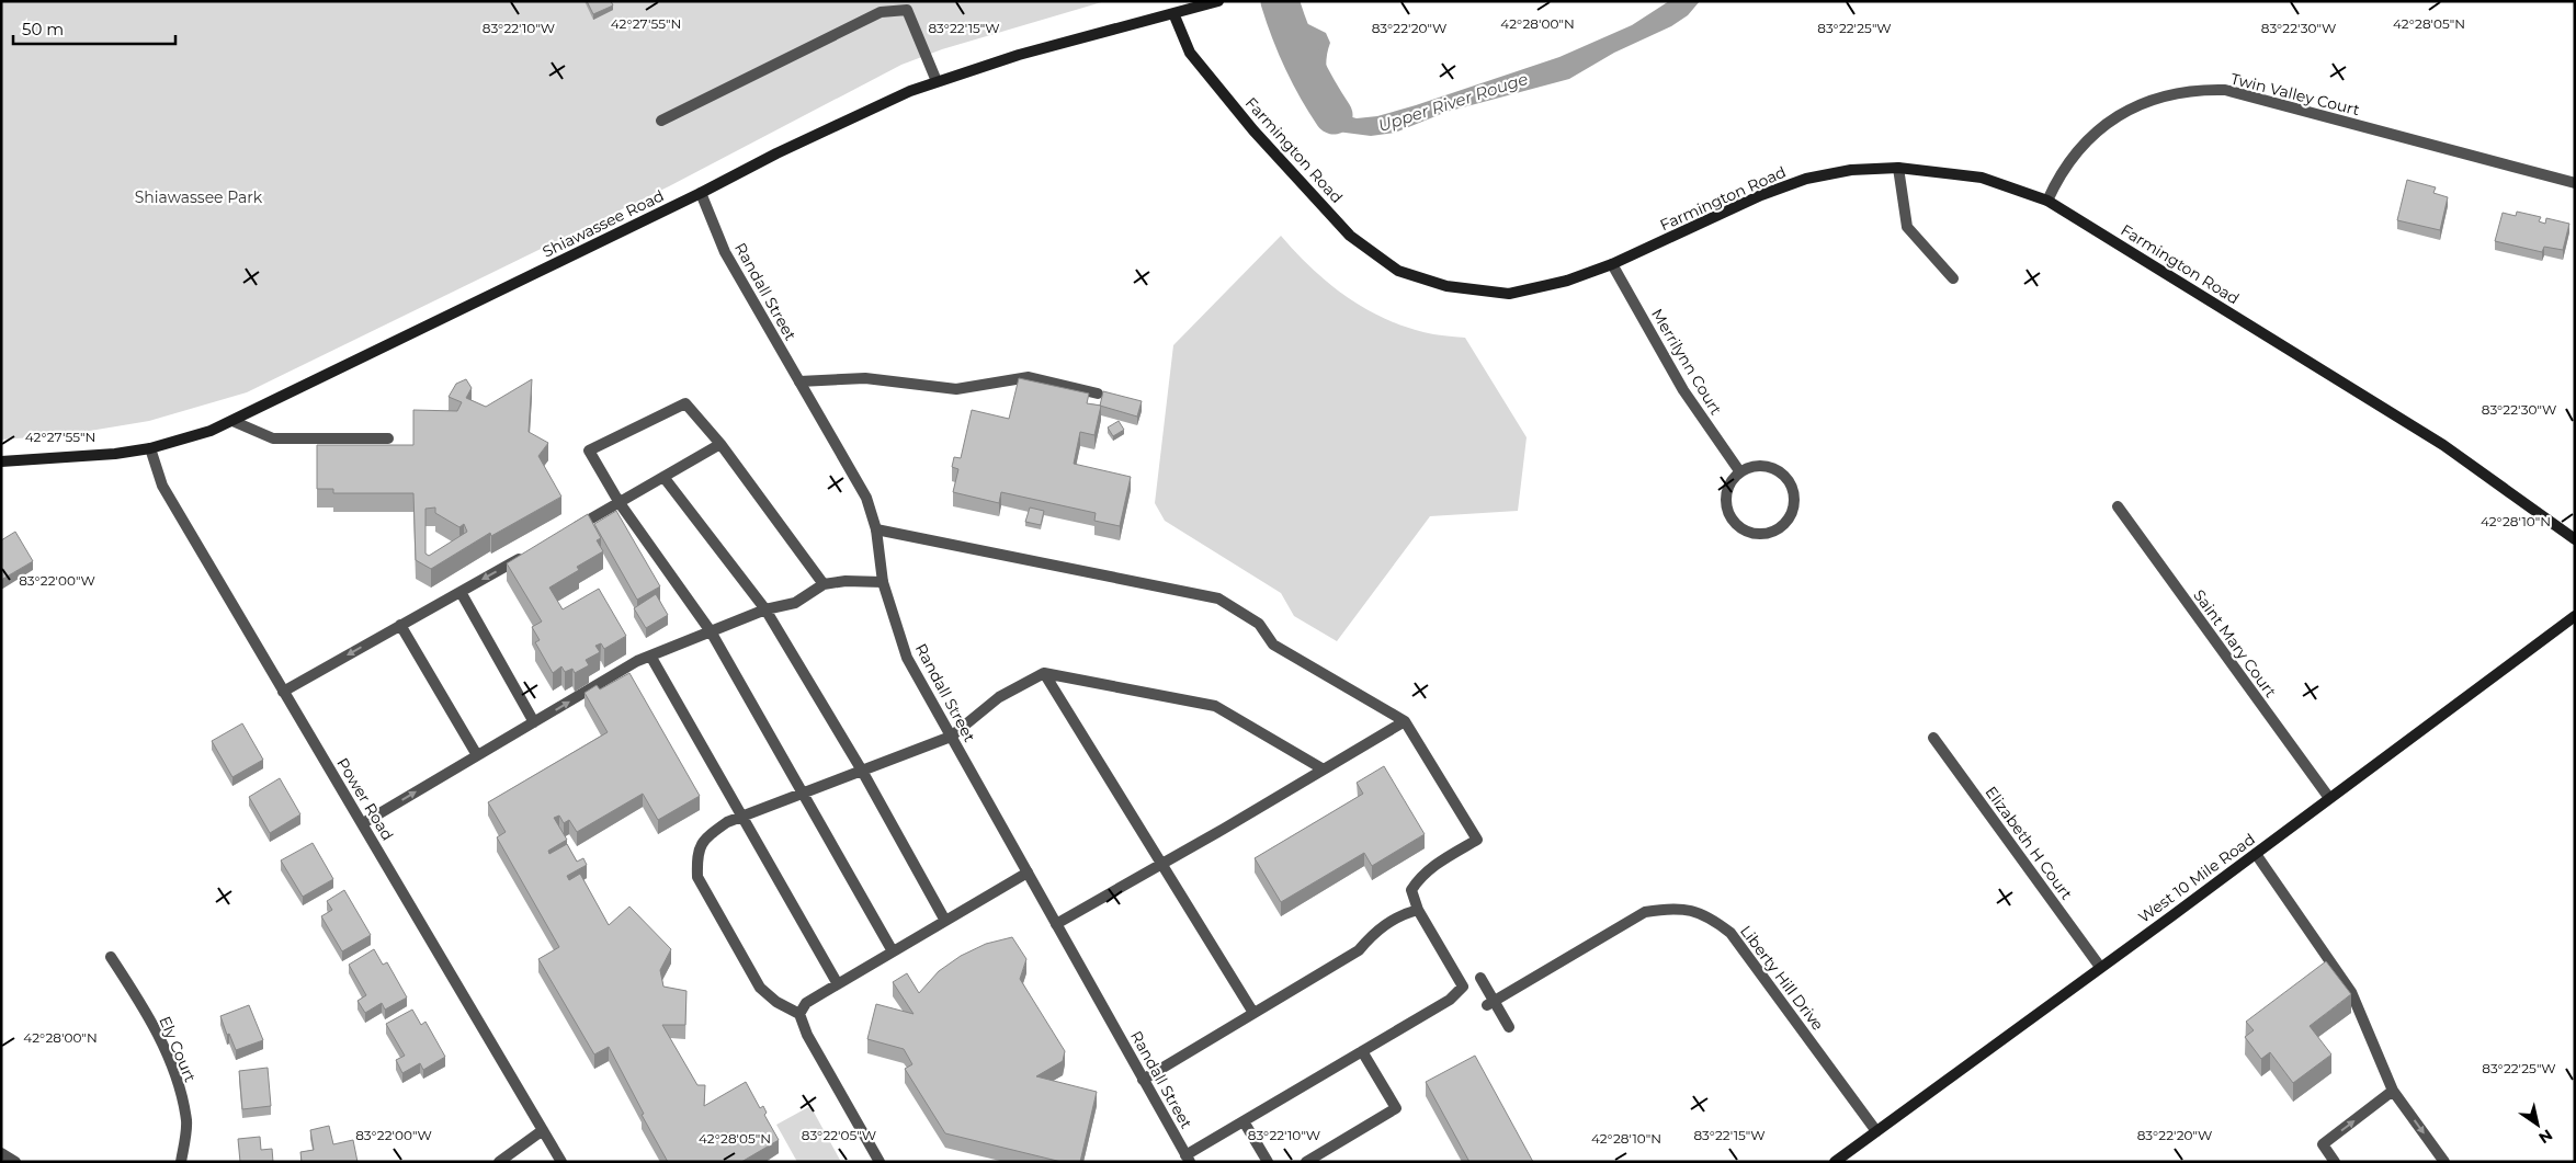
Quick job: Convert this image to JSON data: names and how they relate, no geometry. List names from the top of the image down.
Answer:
{
  "streets": {
    "street": [
      "Twin Valley Court",
      "Farmington Road",
      "Shiawassee Road",
      "Randall Street",
      "Merrilynn Court",
      "Saint Mary Court",
      "Power Road",
      "Elizabeth H Court",
      "West 10 Mile Road",
      "Liberty Hill Drive",
      "Ely Court"
    ]
  },
  "crossings": [
    ["Twin Valley Court", "Farmington Road"],
    ["Farmington Road", "Shiawassee Road"],
    ["Farmington Road", "Merrilynn Court"],
    ["Shiawassee Road", "Randall Street"],
    ["Shiawassee Road", "Power Road"],
    ["Saint Mary Court", "West 10 Mile Road"],
    ["Elizabeth H Court", "West 10 Mile Road"],
    ["West 10 Mile Road", "Liberty Hill Drive"]
  ],
  "water": ["Upper River Rouge"],
  "parks": ["Shiawassee Park"],
  "scale_bar": "50 m",
  "north": "bottom right",
  "coordinates": [
    "42°27'55\"N",
    "42°28'00\"N",
    "42°28'05\"N",
    "83°22'15\"W",
    "83°22'25\"W",
    "83°22'30\"W",
    "83°22'10\"W",
    "83°22'20\"W",
    "42°28'10\"N",
    "83°22'00\"W",
    "83°22'05\"W"
  ]
}
